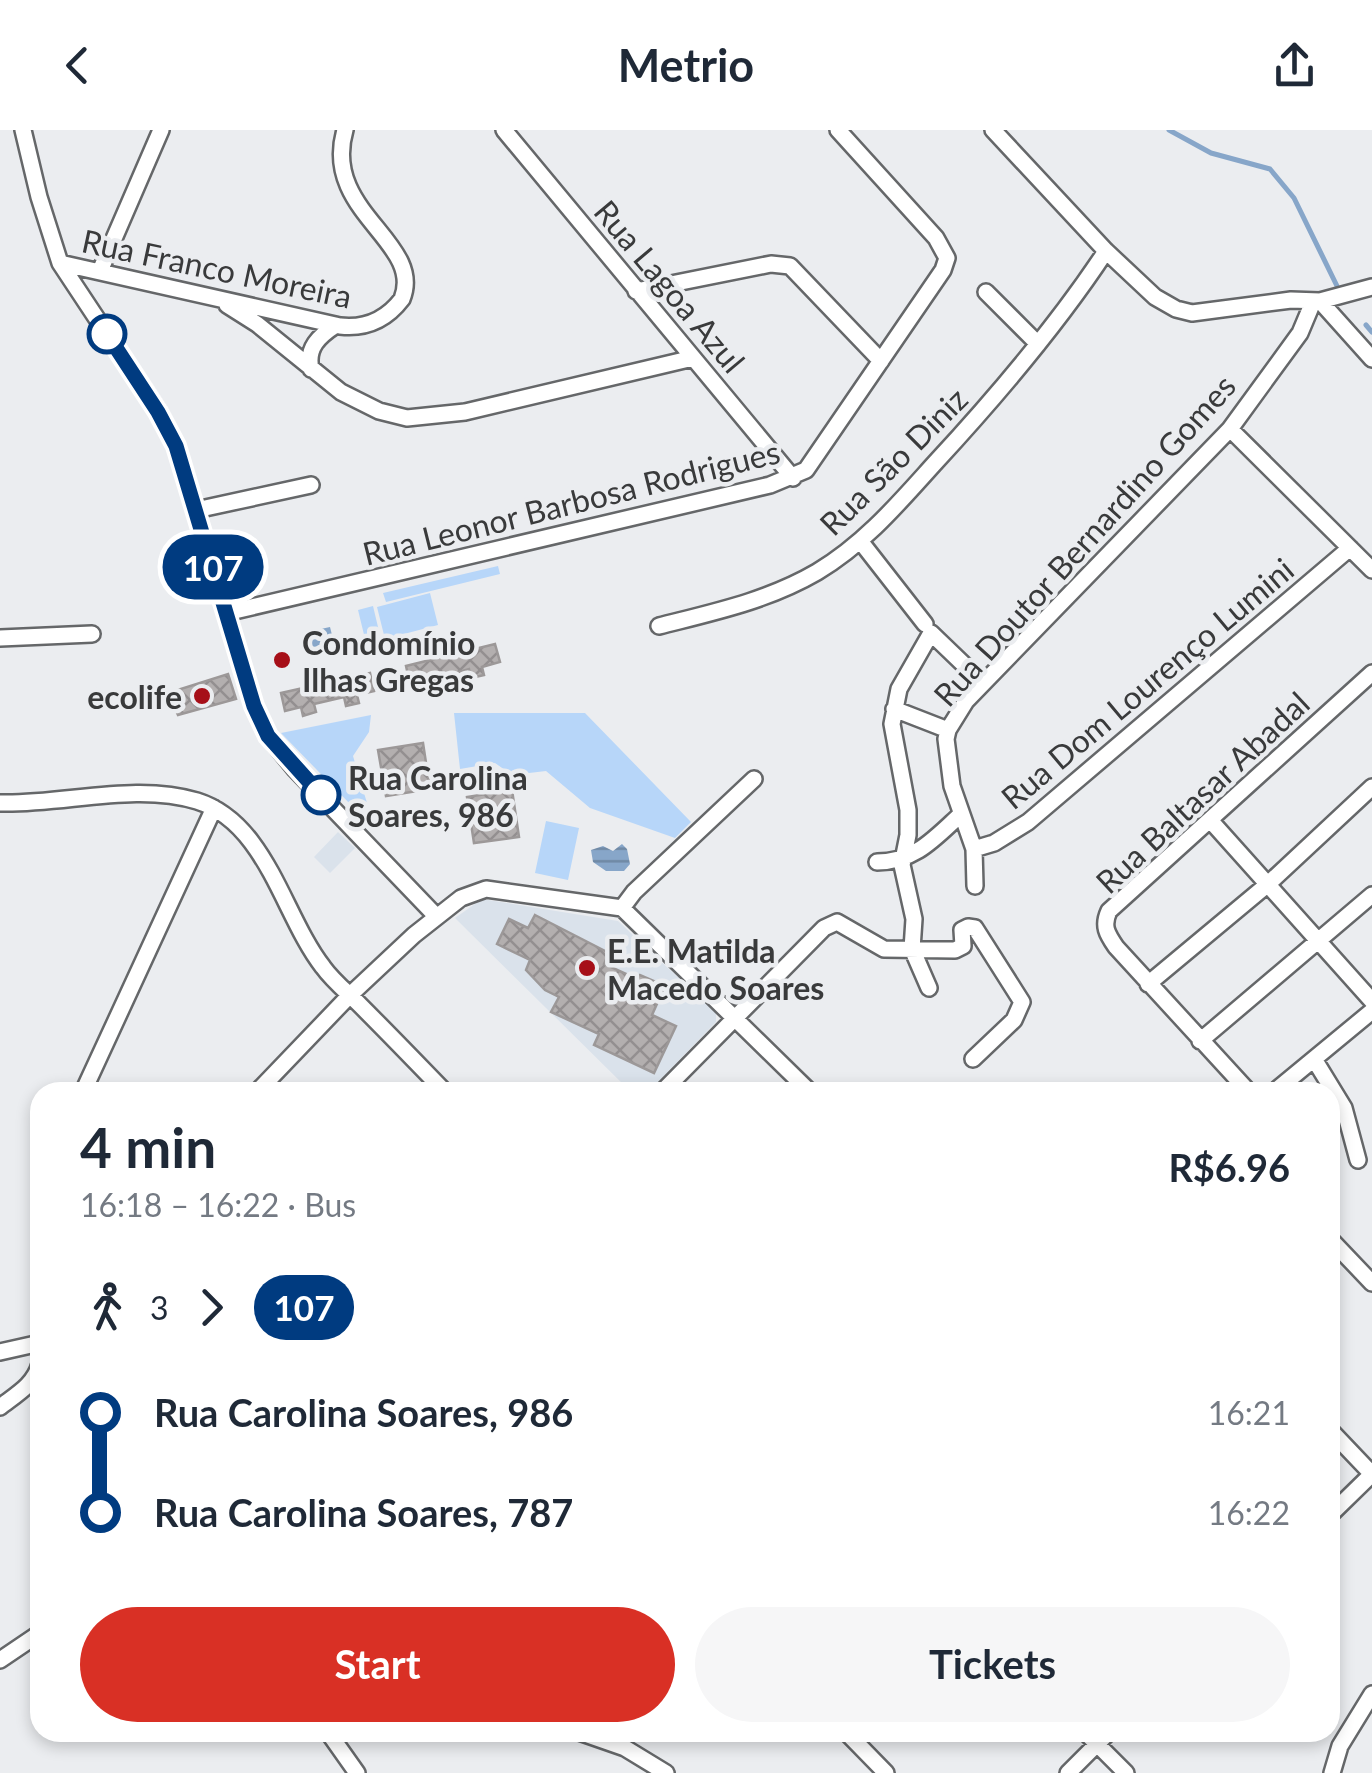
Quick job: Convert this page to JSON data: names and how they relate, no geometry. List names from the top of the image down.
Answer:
{
  "streets": {
    "street": [
      "Rua Franco Moreira",
      "Rua Lagoa Azul",
      "Rua São Diniz",
      "Rua Leonor Barbosa Rodrigues",
      "Rua Doutor Bernardino Gomes",
      "Rua Dom Lourenço Lumini",
      "Rua Baltasar Abadal"
    ]
  },
  "crossings": [
    ["Rua Lagoa Azul", "Rua Leonor Barbosa Rodrigues"],
    ["Rua Doutor Bernardino Gomes", "Rua Dom Lourenço Lumini"]
  ],
  "places": [
    "Condomínio Ilhas Gregas",
    "ecolife",
    "Rua Carolina Soares, 986",
    "E.E. Matilda Macedo Soares"
  ],
  "lines": ["bus line 107"],
  "page": {
    "header": "Metrio",
    "on_map": "107",
    "heading": ["4 min", "16:18 – 16:22 · Bus", "R$6.96"],
    "legs": ["3", "107"],
    "list": [
      {
        "name": "Rua Carolina Soares, 986",
        "value": "16:21"
      },
      {
        "name": "Rua Carolina Soares, 787",
        "value": "16:22"
      }
    ],
    "buttons": ["Start", "Tickets"]
  }
}
